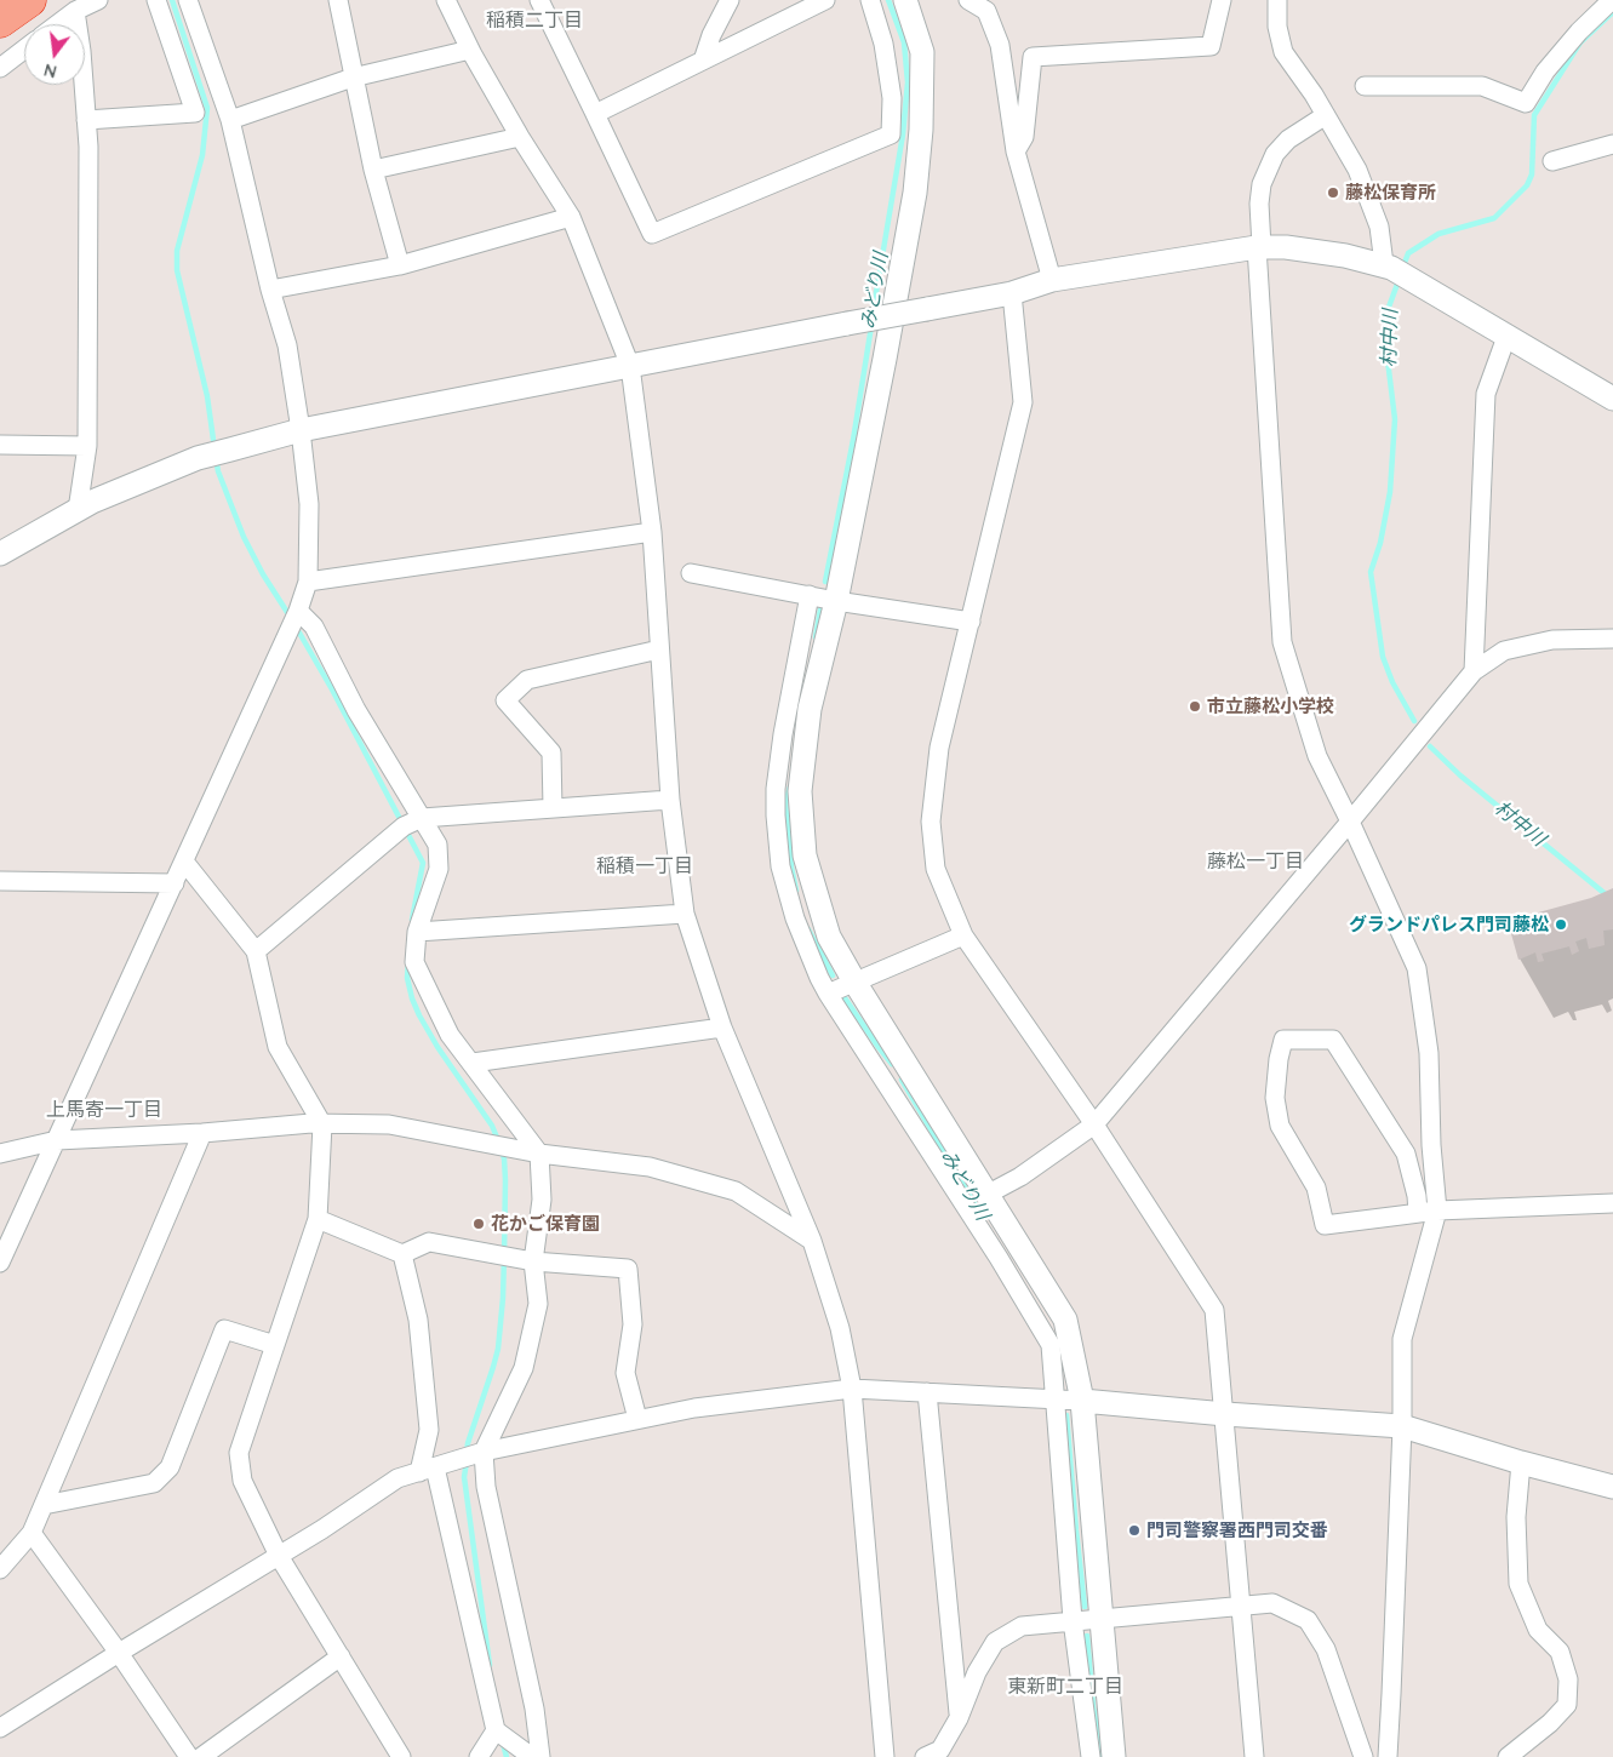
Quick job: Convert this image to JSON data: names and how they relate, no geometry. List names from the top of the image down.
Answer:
{
  "districts": [
    "稲積二丁目",
    "藤松一丁目",
    "稲積一丁目",
    "上馬寄一丁目",
    "東新町二丁目"
  ],
  "water": ["みどり川", "村中川"],
  "places": [
    "藤松保育所",
    "市立藤松小学校",
    "グランドパレス門司藤松",
    "花かご保育園",
    "門司警察署西門司交番"
  ],
  "north": "bottom"
}
